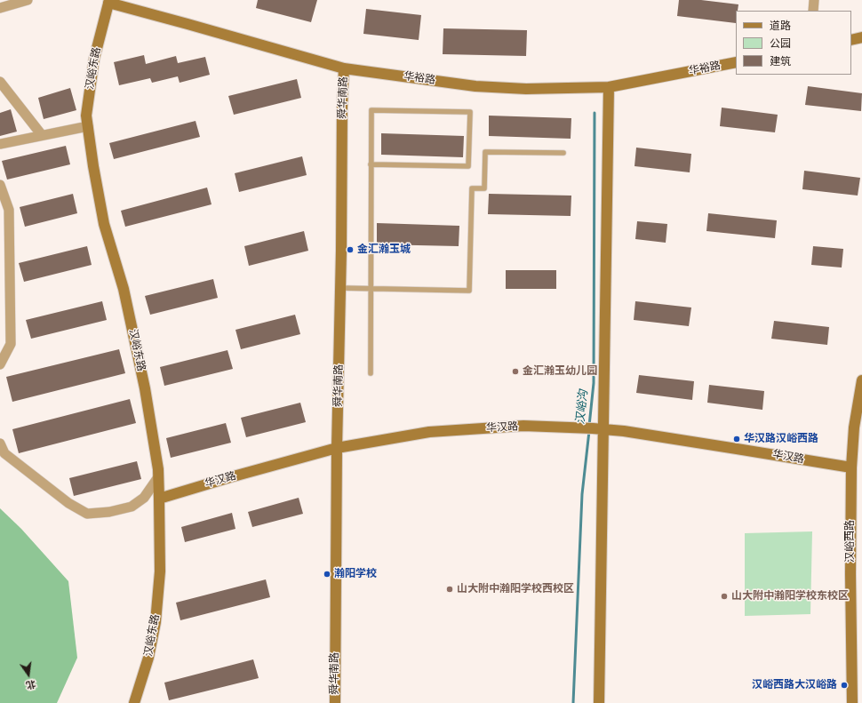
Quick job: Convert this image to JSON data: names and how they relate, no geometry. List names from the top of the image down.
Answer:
{
  "streets": {
    "street": [
      "汉峪东路",
      "华裕路",
      "舜华南路",
      "华汉路",
      "汉峪西路"
    ]
  },
  "crossings": [
    ["汉峪东路", "华裕路"],
    ["汉峪东路", "华汉路"],
    ["华裕路", "舜华南路"],
    ["舜华南路", "华汉路"],
    ["华汉路", "汉峪西路"]
  ],
  "water": ["汉峪沟"],
  "places": [
    "金汇瀚玉城",
    "金汇瀚玉幼儿园",
    "华汉路汉峪西路",
    "瀚阳学校",
    "山大附中瀚阳学校西校区",
    "山大附中瀚阳学校东校区",
    "汉峪西路大汉峪路"
  ],
  "legend": ["道路", "公园", "建筑"],
  "north": "bottom"
}
